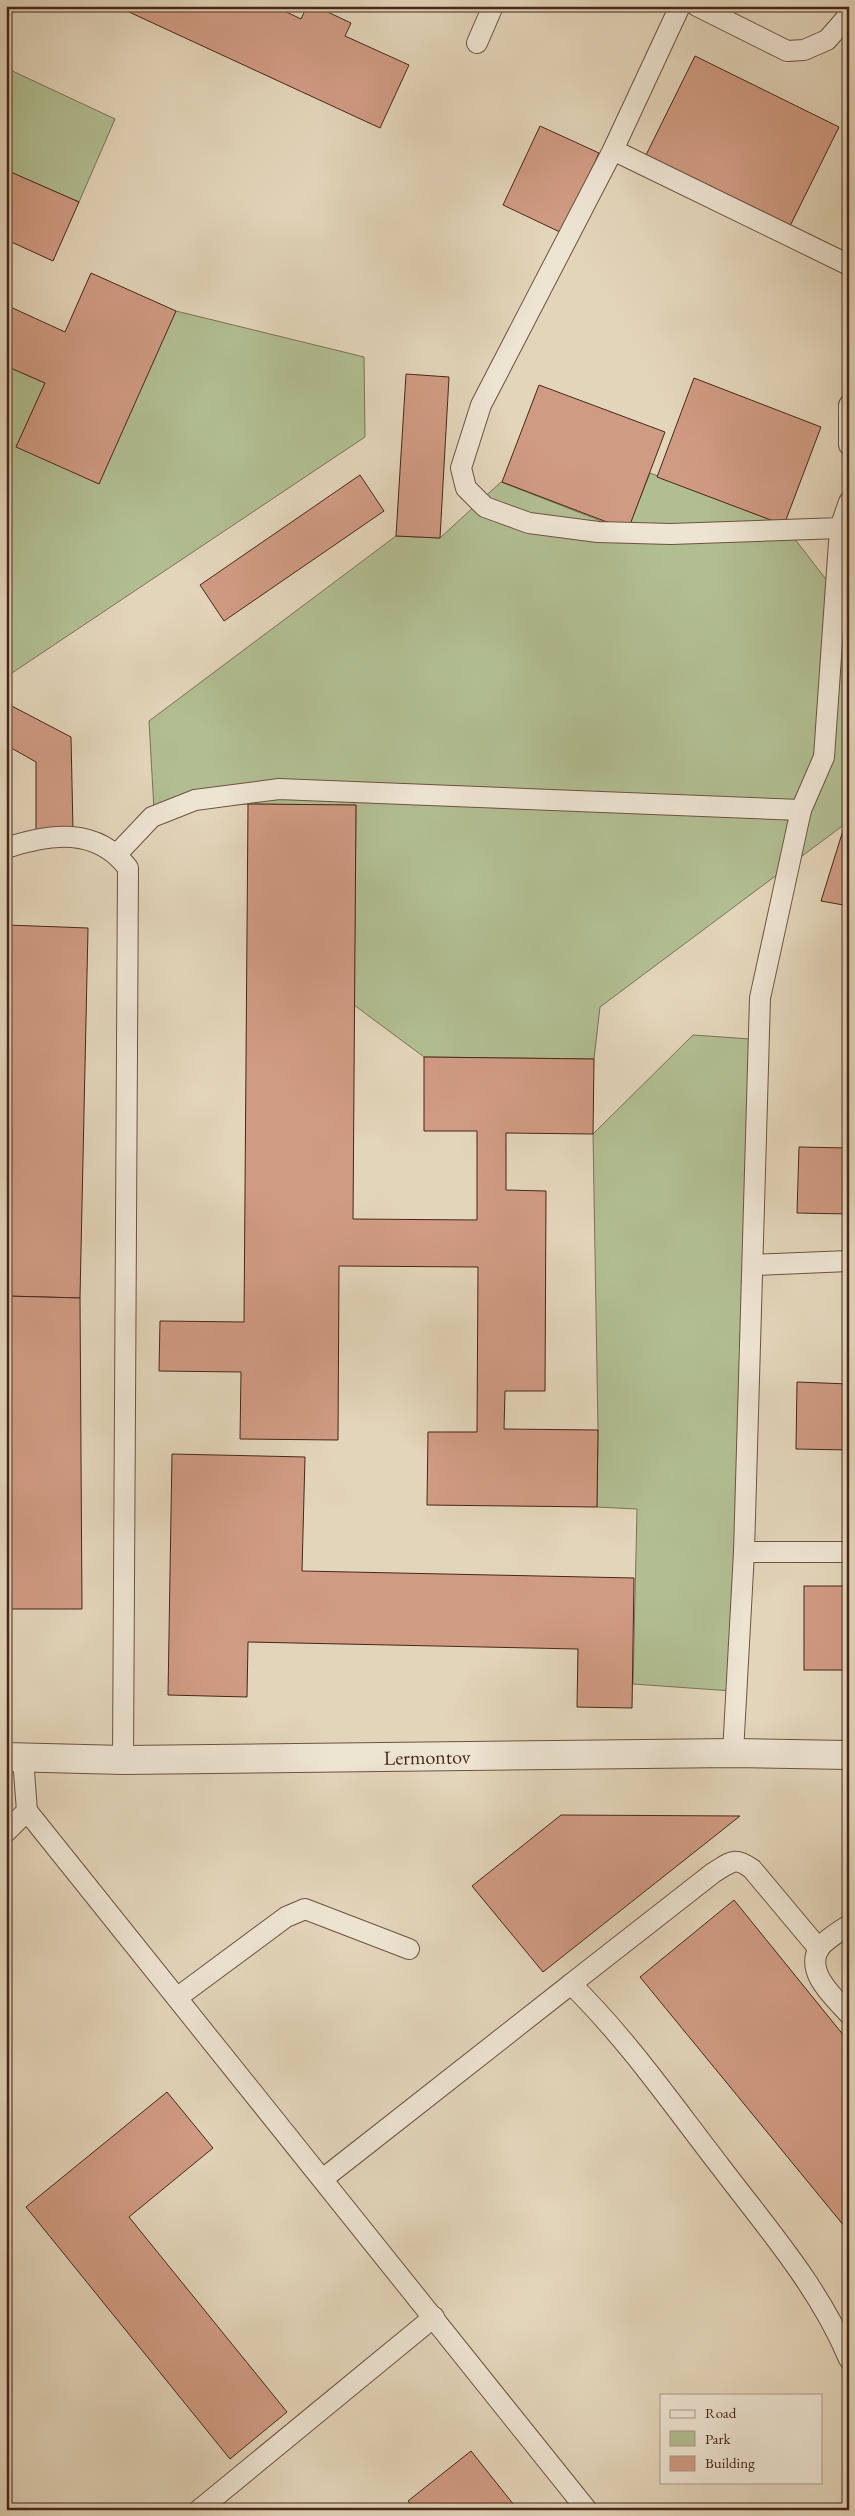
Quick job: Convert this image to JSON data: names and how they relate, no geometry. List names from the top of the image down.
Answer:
{
  "streets": {
    "street": ["Lermontov"]
  },
  "legend": ["Road", "Park", "Building"]
}
